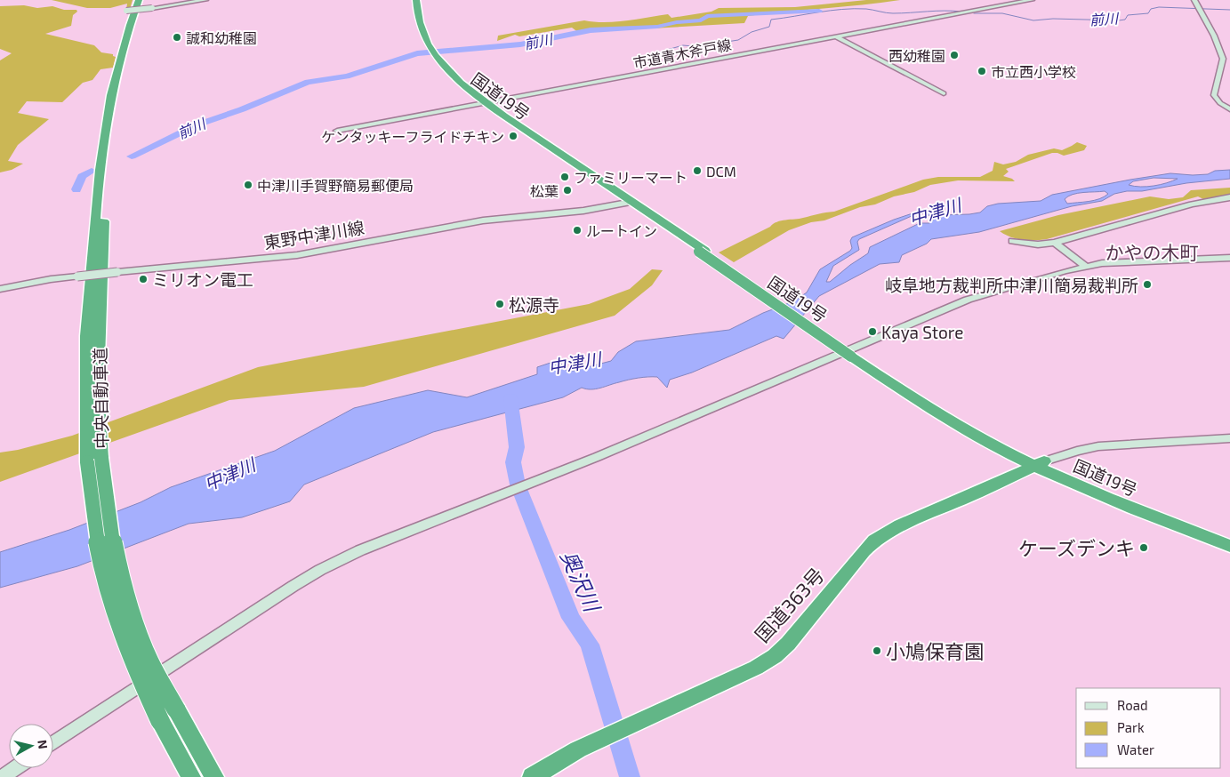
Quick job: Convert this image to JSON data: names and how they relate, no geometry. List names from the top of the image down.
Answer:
{
  "streets": {
    "highway": ["国道19号", "中央自動車道", "国道363号"],
    "street": ["市道青木斧戸線", "東野中津川線"]
  },
  "crossings": [
    ["市道青木斧戸線", "国道19号"],
    ["国道19号", "東野中津川線"],
    ["国道19号", "国道363号"]
  ],
  "districts": ["かやの木町"],
  "water": ["前川", "中津川", "奥沢川"],
  "places": [
    "誠和幼稚園",
    "西幼稚園",
    "市立西小学校",
    "ケンタッキーフライドチキン",
    "DCM",
    "ファミリーマート",
    "中津川手賀野簡易郵便局",
    "松葉",
    "ルートイン",
    "ミリオン電工",
    "岐阜地方裁判所中津川簡易裁判所",
    "松源寺",
    "Kaya Store",
    "ケーズデンキ",
    "小鳩保育園"
  ],
  "legend": ["Road", "Park", "Water"],
  "north": "right"
}
